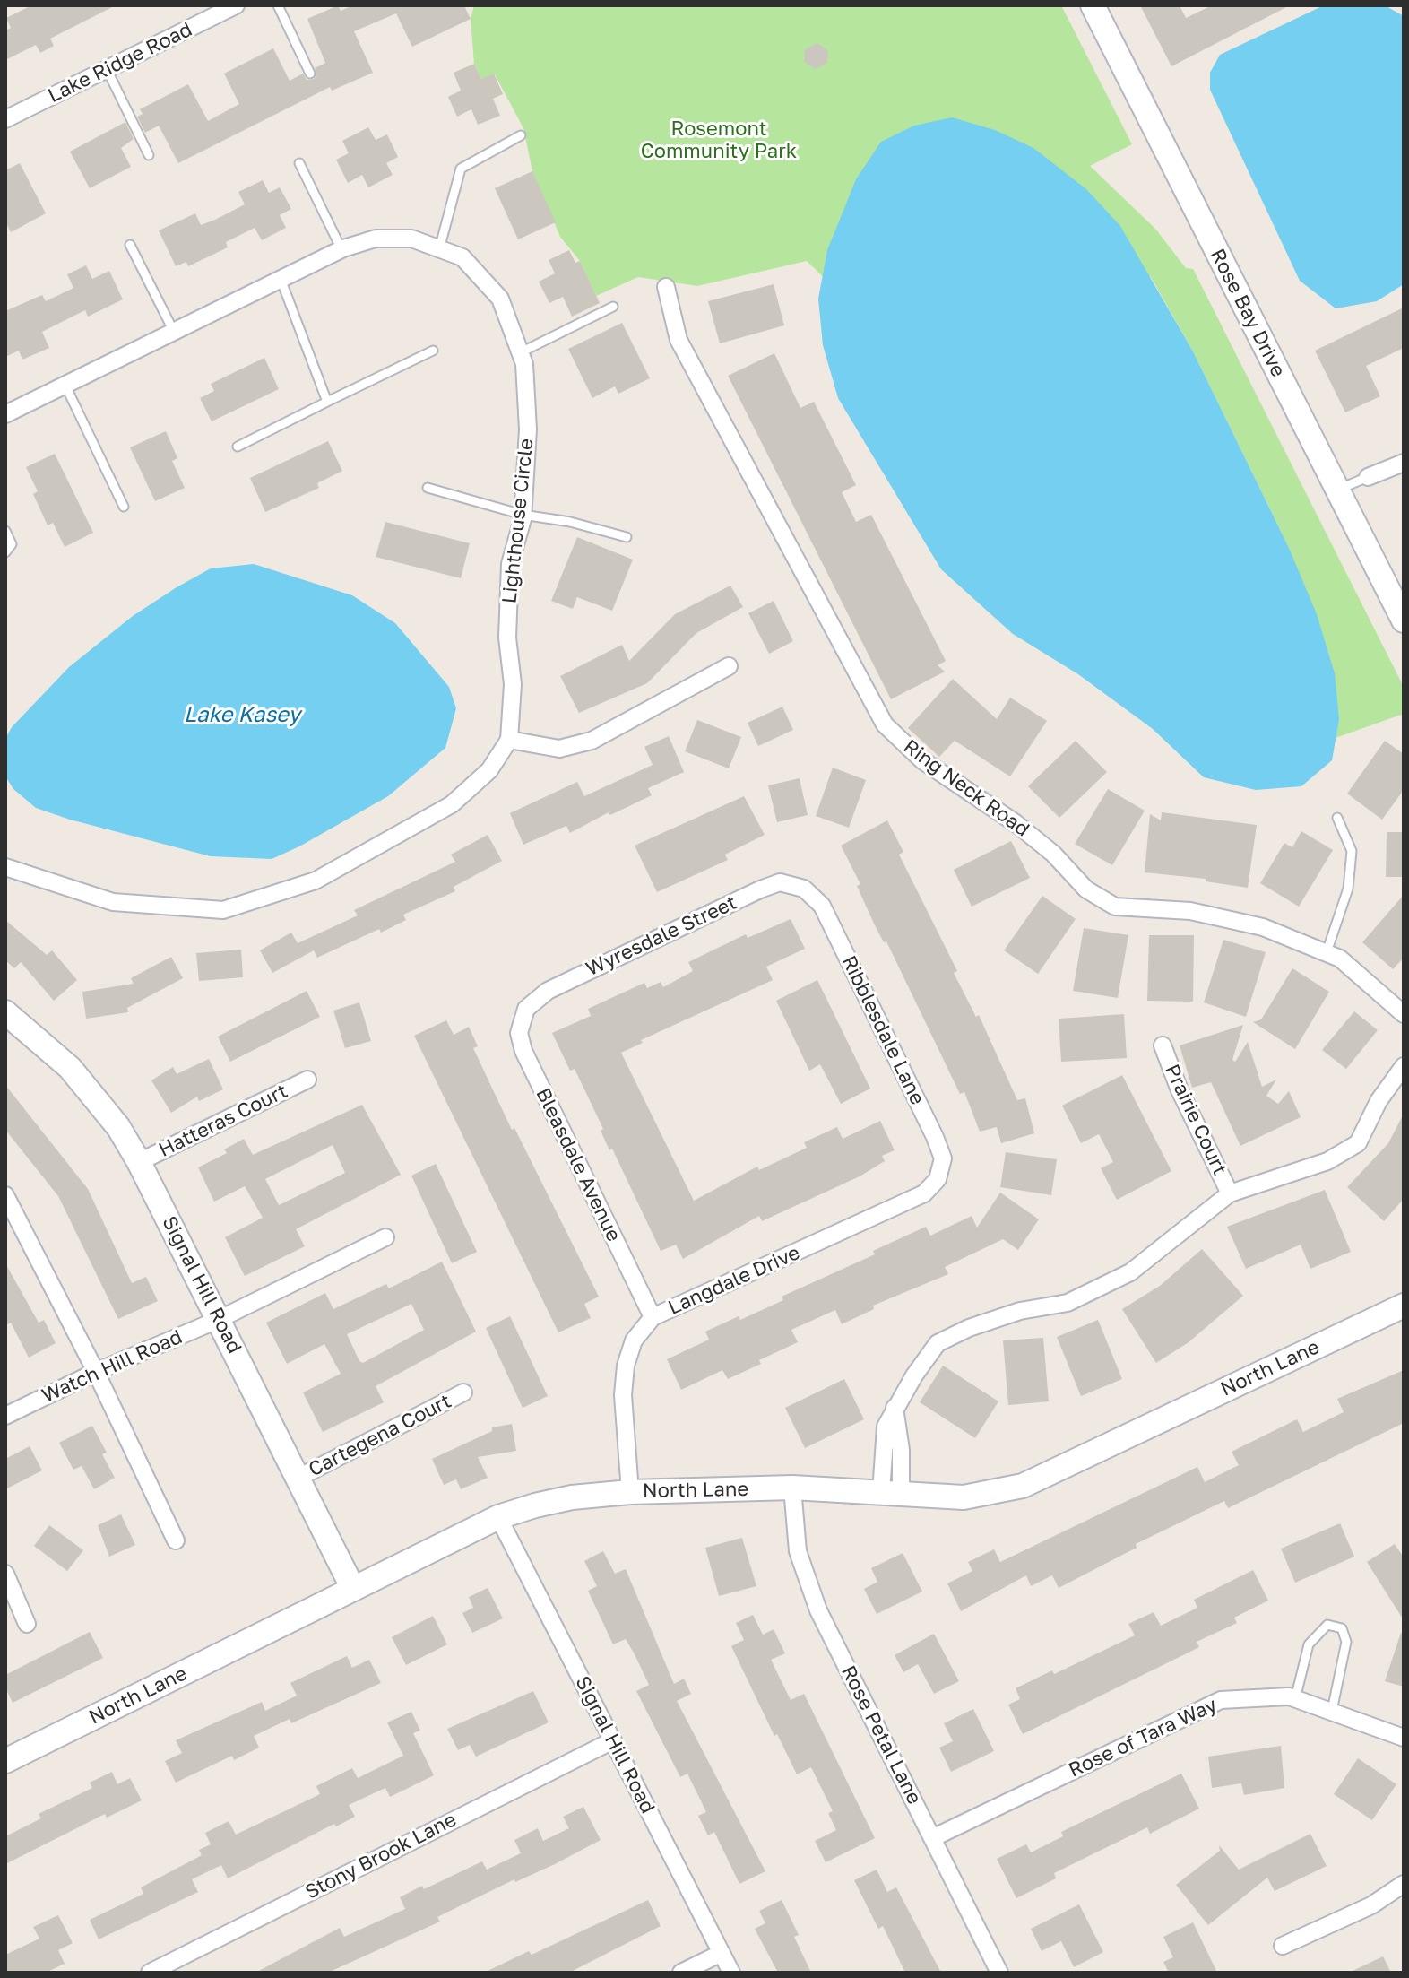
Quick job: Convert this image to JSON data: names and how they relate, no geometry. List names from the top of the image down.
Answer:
{
  "streets": {
    "street": [
      "Lake Ridge Road",
      "Rose Bay Drive",
      "Lighthouse Circle",
      "Ring Neck Road",
      "Wyresdale Street",
      "Ribblesdale Lane",
      "Prairie Court",
      "Hatteras Court",
      "Bleasdale Avenue",
      "Langdale Drive",
      "Signal Hill Road",
      "Watch Hill Road",
      "North Lane",
      "Cartegena Court",
      "Rose Petal Lane",
      "Rose of Tara Way",
      "Stony Brook Lane"
    ]
  },
  "crossings": [
    ["Wyresdale Street", "Ribblesdale Lane"],
    ["Wyresdale Street", "Bleasdale Avenue"],
    ["Ribblesdale Lane", "Langdale Drive"],
    ["Hatteras Court", "Signal Hill Road"],
    ["Bleasdale Avenue", "Langdale Drive"],
    ["Langdale Drive", "North Lane"],
    ["Signal Hill Road", "Watch Hill Road"],
    ["Signal Hill Road", "North Lane"],
    ["Signal Hill Road", "Cartegena Court"],
    ["Signal Hill Road", "Stony Brook Lane"],
    ["North Lane", "Rose Petal Lane"],
    ["Rose Petal Lane", "Rose of Tara Way"]
  ],
  "water": ["Lake Kasey"],
  "parks": ["Rosemont Community Park"]
}
